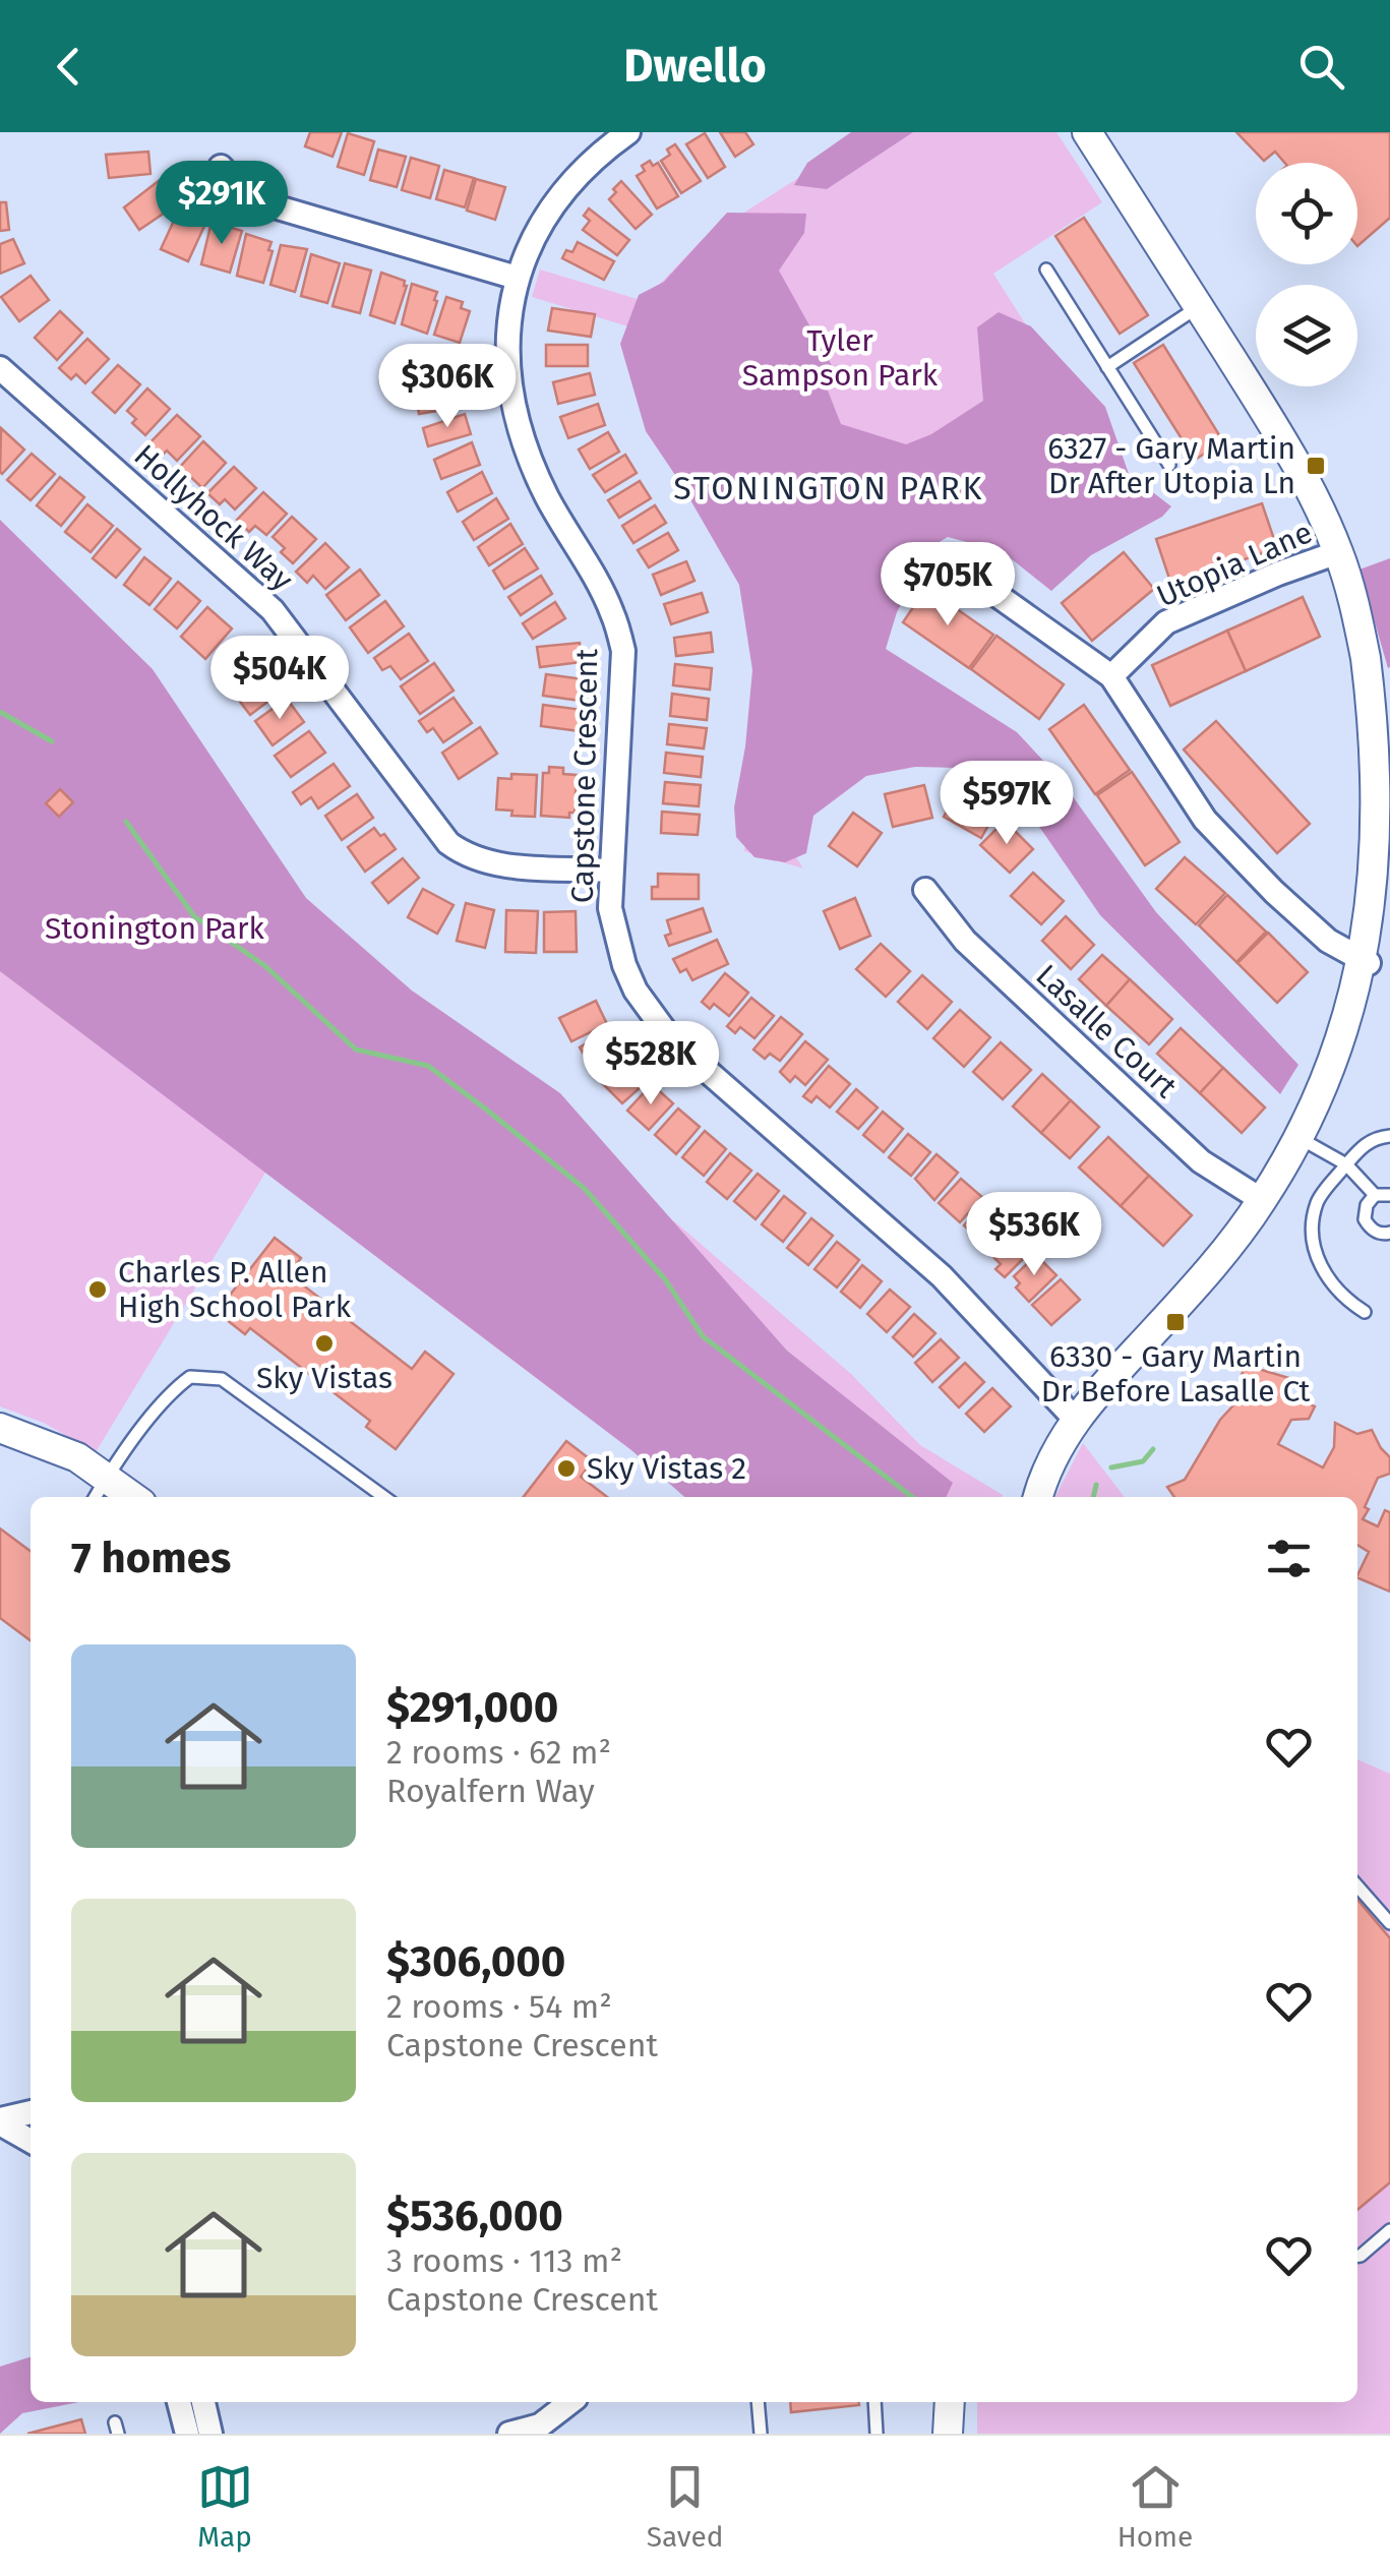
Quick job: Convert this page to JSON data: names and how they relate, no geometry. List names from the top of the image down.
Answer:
{
  "streets": {
    "street": [
      "Hollyhock Way",
      "Utopia Lane",
      "Capstone Crescent",
      "Lasalle Court"
    ]
  },
  "crossings": [
    ["Hollyhock Way", "Capstone Crescent"]
  ],
  "districts": ["STONINGTON PARK"],
  "parks": ["Tyler Sampson Park", "Stonington Park"],
  "places": {
    "transit": ["6327 - Gary Martin Dr After Utopia Ln", "6330 - Gary Martin Dr Before Lasalle Ct"],
    "other": ["Charles P. Allen High School Park", "Sky Vistas", "Sky Vistas 2"]
  },
  "page": {
    "header": "Dwello",
    "price": [
      "$291K",
      "$306K",
      "$705K",
      "$504K",
      "$597K",
      "$528K",
      "$536K"
    ],
    "heading": "7 homes",
    "list": [
      {
        "name": "$291,000",
        "note": "2 rooms · 62 m² · Royalfern Way"
      },
      {
        "name": "$306,000",
        "note": "2 rooms · 54 m² · Capstone Crescent"
      },
      {
        "name": "$536,000",
        "note": "3 rooms · 113 m² · Capstone Crescent"
      }
    ],
    "tabs": ["Map", "Saved", "Home"]
  }
}
